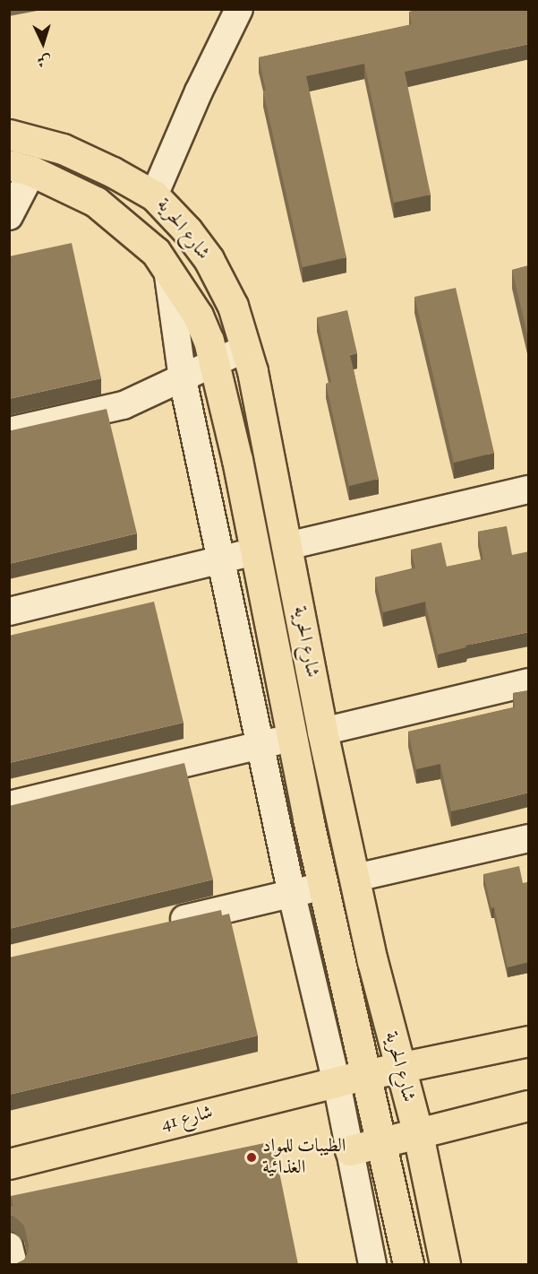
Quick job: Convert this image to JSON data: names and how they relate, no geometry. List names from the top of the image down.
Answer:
{
  "streets": {
    "main road": ["شارع الحرية", "شارع 41"]
  },
  "crossings": [
    ["شارع الحرية", "شارع 41"]
  ],
  "places": ["الطيبات للمواد الغذائية"],
  "north": "bottom"
}
